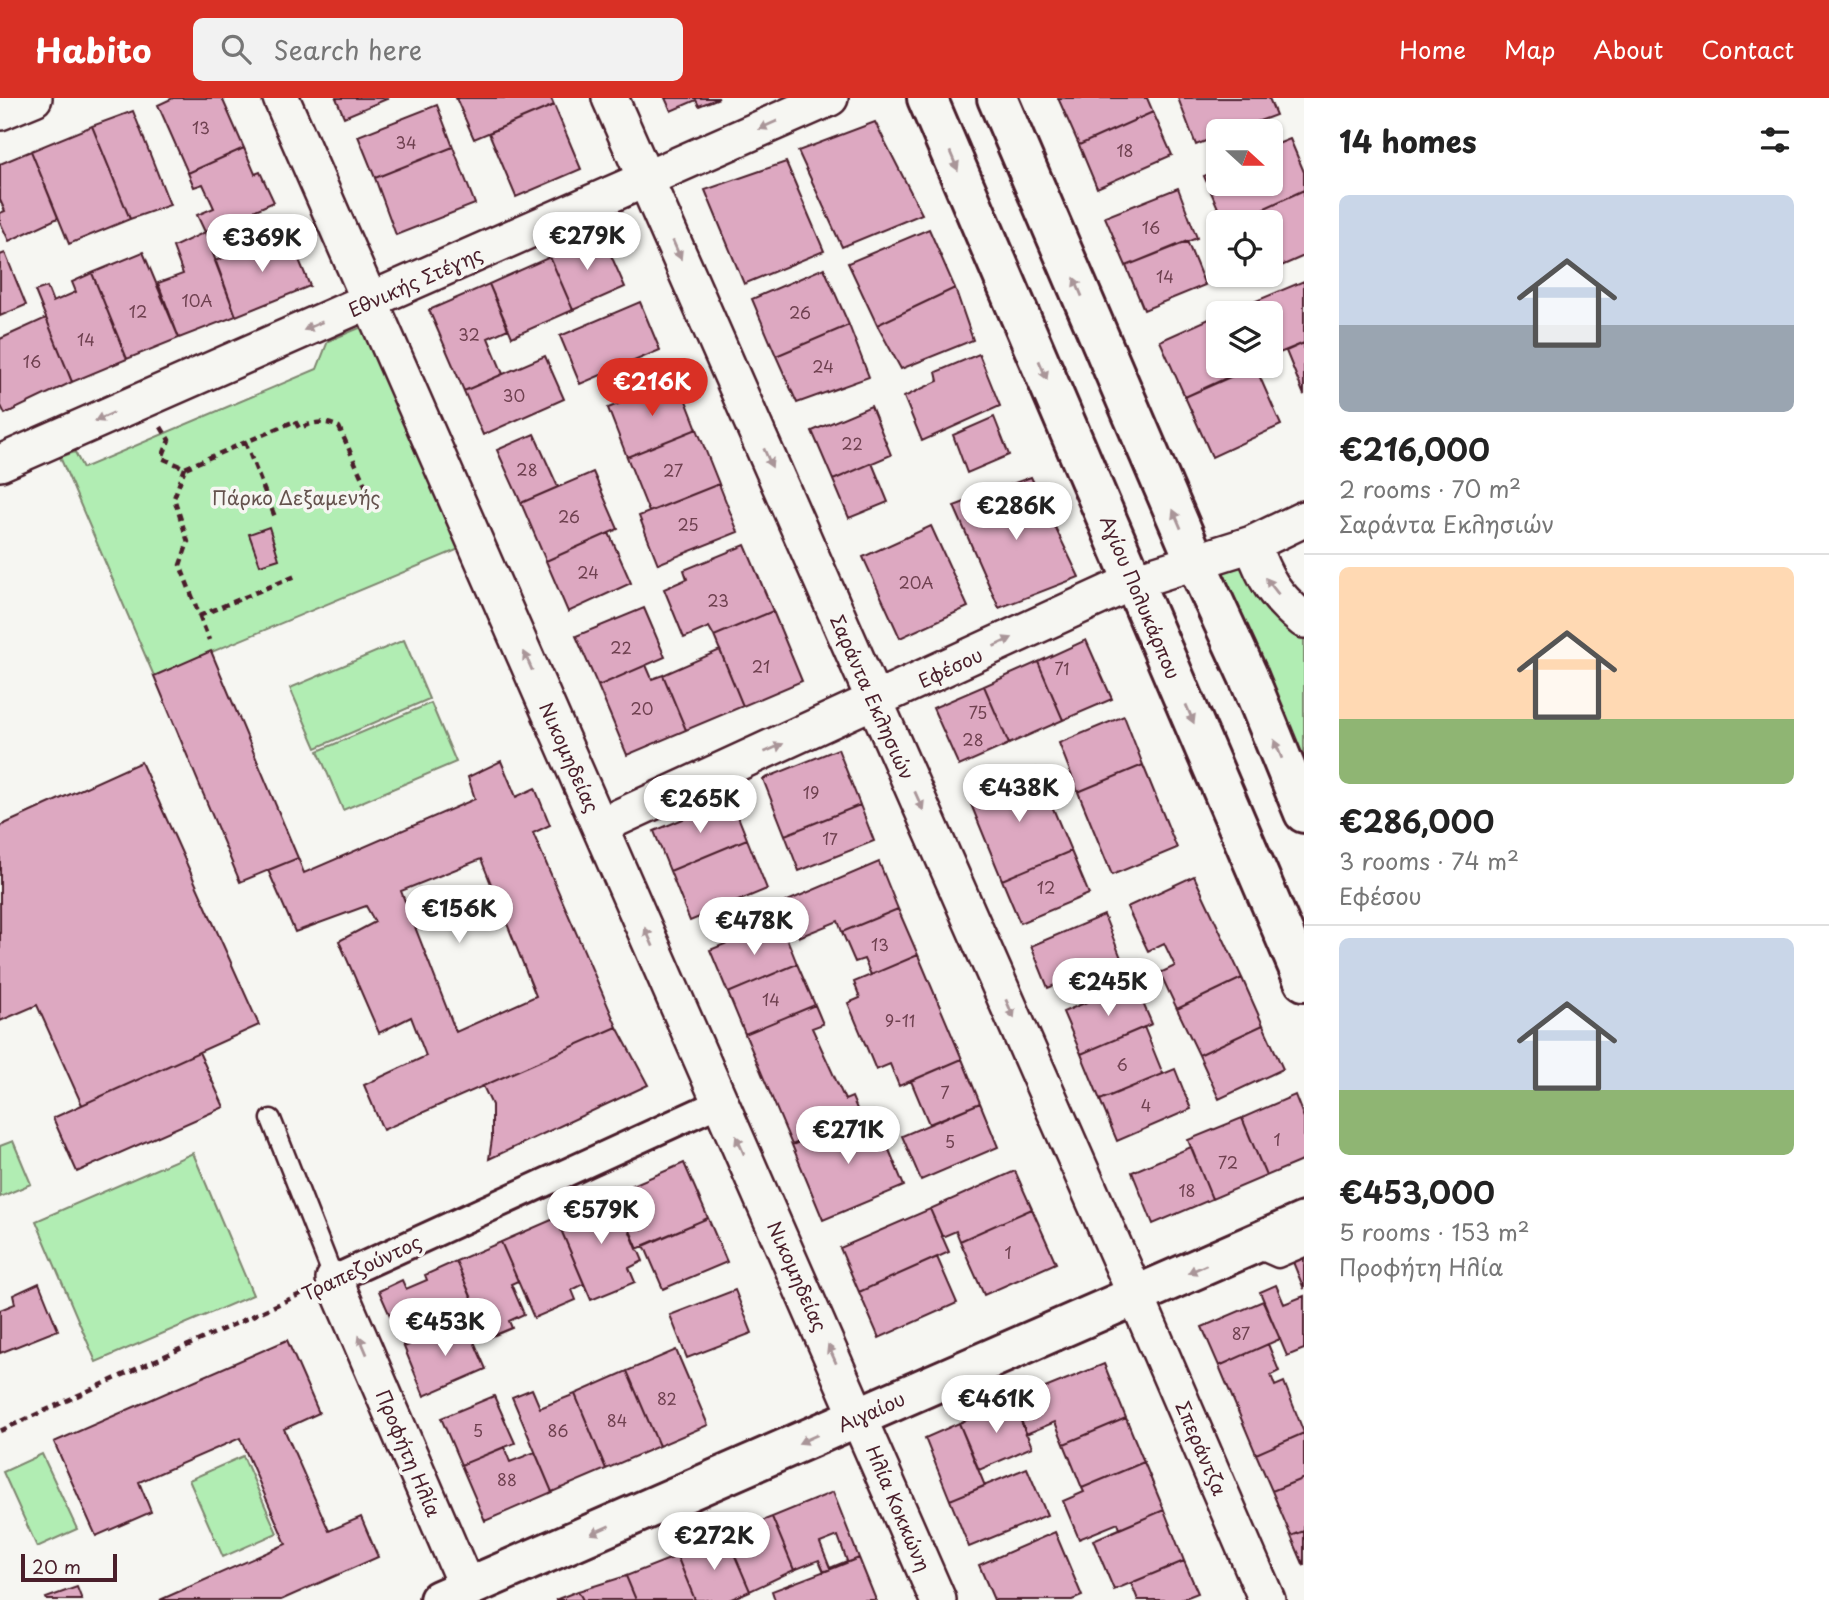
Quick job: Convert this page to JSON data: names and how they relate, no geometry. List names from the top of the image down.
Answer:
{
  "streets": {
    "street": [
      "Εθνικής Στέγης",
      "Αγίου Πολυκάρπου",
      "Εφέσου",
      "Σαράντα Εκλησιών",
      "Νικομηδείας",
      "Τραπεζούντος",
      "Αιγαίου",
      "Σπεράντζα",
      "Προφήτη Ηλία",
      "Ηλία Κοκκώνη"
    ]
  },
  "crossings": [
    ["Εθνικής Στέγης", "Σαράντα Εκλησιών"],
    ["Εθνικής Στέγης", "Νικομηδείας"],
    ["Αγίου Πολυκάρπου", "Εφέσου"],
    ["Εφέσου", "Σαράντα Εκλησιών"],
    ["Εφέσου", "Νικομηδείας"],
    ["Σαράντα Εκλησιών", "Αιγαίου"],
    ["Σαράντα Εκλησιών", "Σπεράντζα"],
    ["Νικομηδείας", "Τραπεζούντος"],
    ["Νικομηδείας", "Αιγαίου"],
    ["Νικομηδείας", "Ηλία Κοκκώνη"],
    ["Τραπεζούντος", "Προφήτη Ηλία"],
    ["Αιγαίου", "Σπεράντζα"],
    ["Αιγαίου", "Προφήτη Ηλία"],
    ["Αιγαίου", "Ηλία Κοκκώνη"]
  ],
  "one_way": [
    "Εθνικής Στέγης",
    "Εφέσου",
    "Σαράντα Εκλησιών",
    "Νικομηδείας",
    "Αιγαίου",
    "Προφήτη Ηλία"
  ],
  "parks": ["Πάρκο Δεξαμενής"],
  "house_numbers": [
    "13",
    "34",
    "18",
    "16",
    "14",
    "10Α",
    "12",
    "26",
    "32",
    "14",
    "16",
    "24",
    "30",
    "22",
    "28",
    "27",
    "26",
    "25",
    "24",
    "20Α",
    "23",
    "22",
    "21",
    "71",
    "20",
    "75",
    "28",
    "19",
    "17",
    "12",
    "13",
    "14",
    "9-11",
    "6",
    "7",
    "4",
    "1",
    "5",
    "72",
    "18",
    "1",
    "87",
    "82",
    "84",
    "5",
    "86",
    "88"
  ],
  "scale_bar": "20 m",
  "north": "right",
  "page": {
    "header": "Habito",
    "search": "Search here",
    "nav": [
      "Home",
      "Map",
      "About",
      "Contact"
    ],
    "heading": "14 homes",
    "list": [
      {
        "name": "€216,000",
        "note": "2 rooms · 70 m² · Σαράντα Εκλησιών"
      },
      {
        "name": "€286,000",
        "note": "3 rooms · 74 m² · Εφέσου"
      },
      {
        "name": "€453,000",
        "note": "5 rooms · 153 m² · Προφήτη Ηλία"
      }
    ],
    "price": [
      "€279K",
      "€369K",
      "€216K",
      "€286K",
      "€438K",
      "€265K",
      "€156K",
      "€478K",
      "€245K",
      "€271K",
      "€579K",
      "€453K",
      "€461K",
      "€272K"
    ],
    "scale": "20 m"
  }
}
